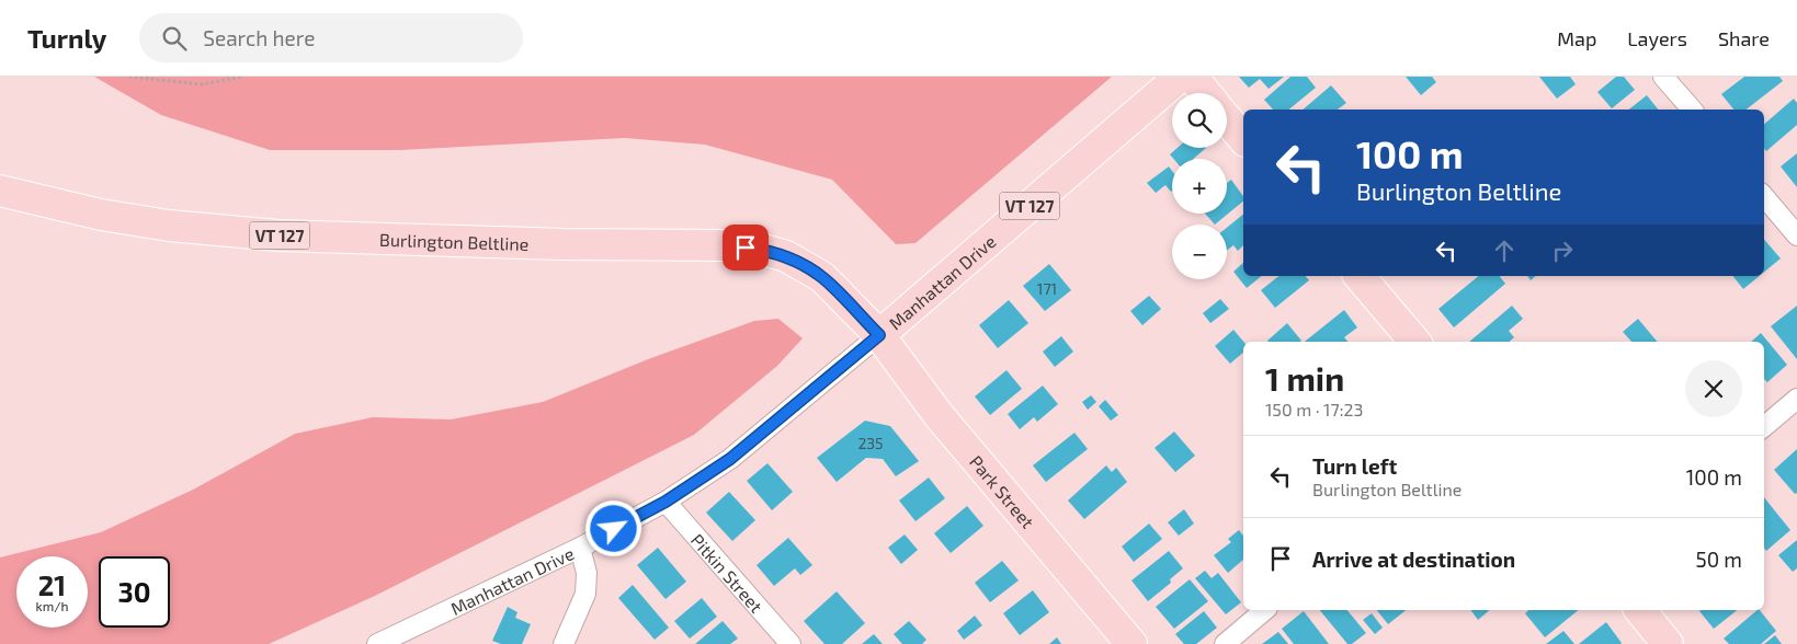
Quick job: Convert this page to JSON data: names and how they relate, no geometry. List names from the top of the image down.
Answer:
{
  "streets": {
    "main road": [
      "VT 127",
      "Burlington Beltline",
      "Manhattan Drive",
      "Park Street"
    ],
    "street": ["Pitkin Street"]
  },
  "crossings": [
    ["Burlington Beltline", "Manhattan Drive"],
    ["Burlington Beltline", "Park Street"],
    ["Manhattan Drive", "Park Street"],
    ["Manhattan Drive", "Pitkin Street"]
  ],
  "house_numbers": ["171", "235"],
  "page": {
    "header": "Turnly",
    "search": "Search here",
    "nav": ["Map", "Layers", "Share"],
    "map_buttons": ["+", "−"],
    "turn": ["100 m", "Burlington Beltline"],
    "heading": ["1 min", "150 m · 17:23"],
    "list": [
      {
        "name": "Turn left",
        "note": "Burlington Beltline",
        "value": "100 m"
      },
      {
        "name": "Arrive at destination",
        "value": "50 m"
      }
    ],
    "speed": "21 km/h",
    "limit": "30"
  }
}
